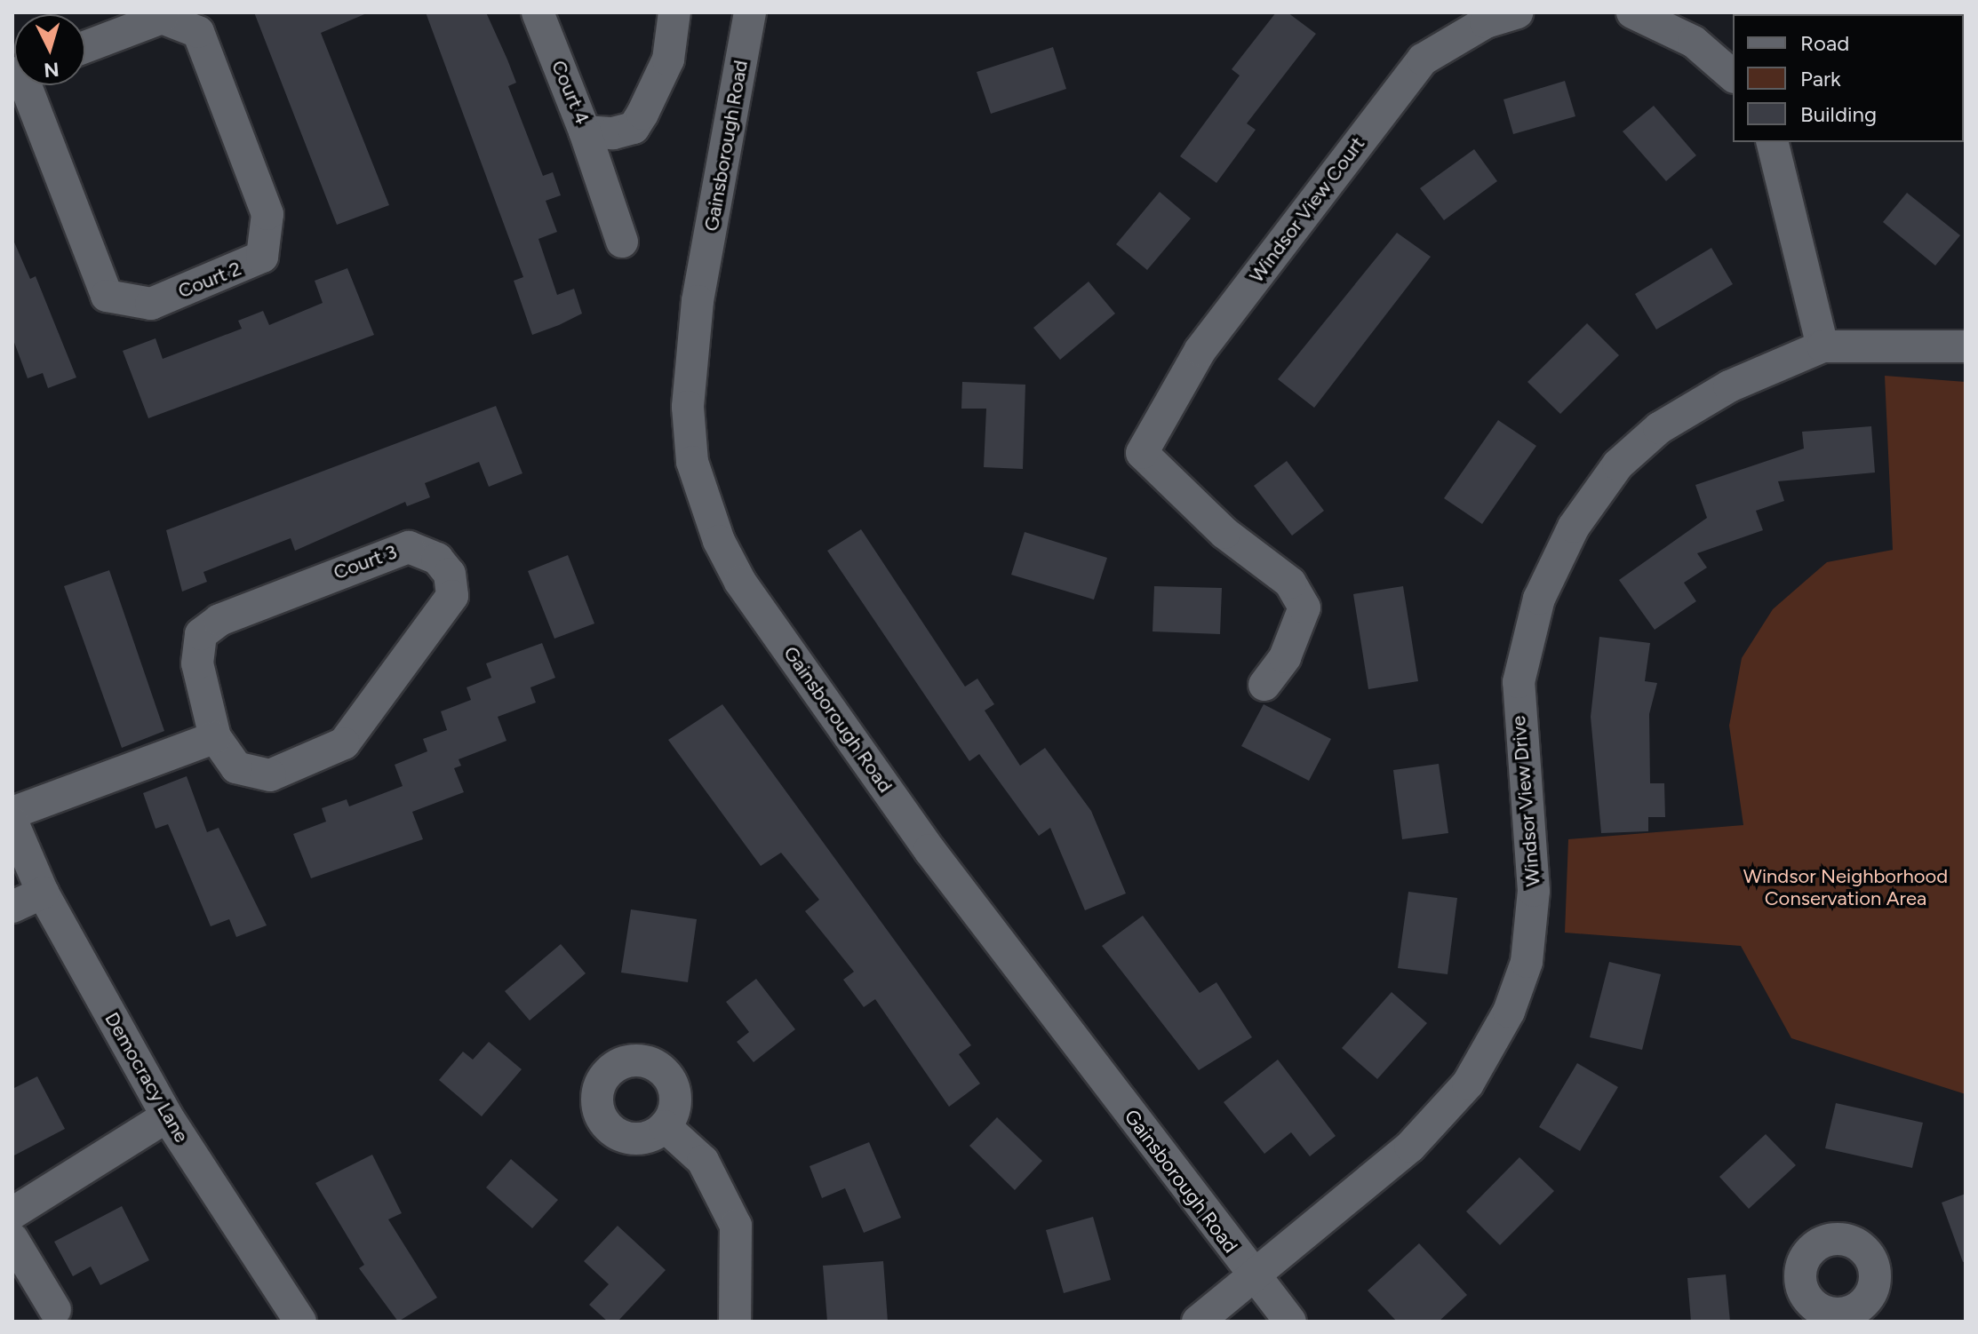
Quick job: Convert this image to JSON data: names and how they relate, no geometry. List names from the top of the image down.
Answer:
{
  "streets": {
    "street": [
      "Court 4",
      "Gainsborough Road",
      "Windsor View Court",
      "Court 2",
      "Court 3",
      "Windsor View Drive",
      "Democracy Lane"
    ]
  },
  "crossings": [
    ["Gainsborough Road", "Windsor View Drive"]
  ],
  "parks": ["Windsor Neighborhood Conservation Area"],
  "legend": ["Road", "Park", "Building"],
  "north": "bottom"
}
